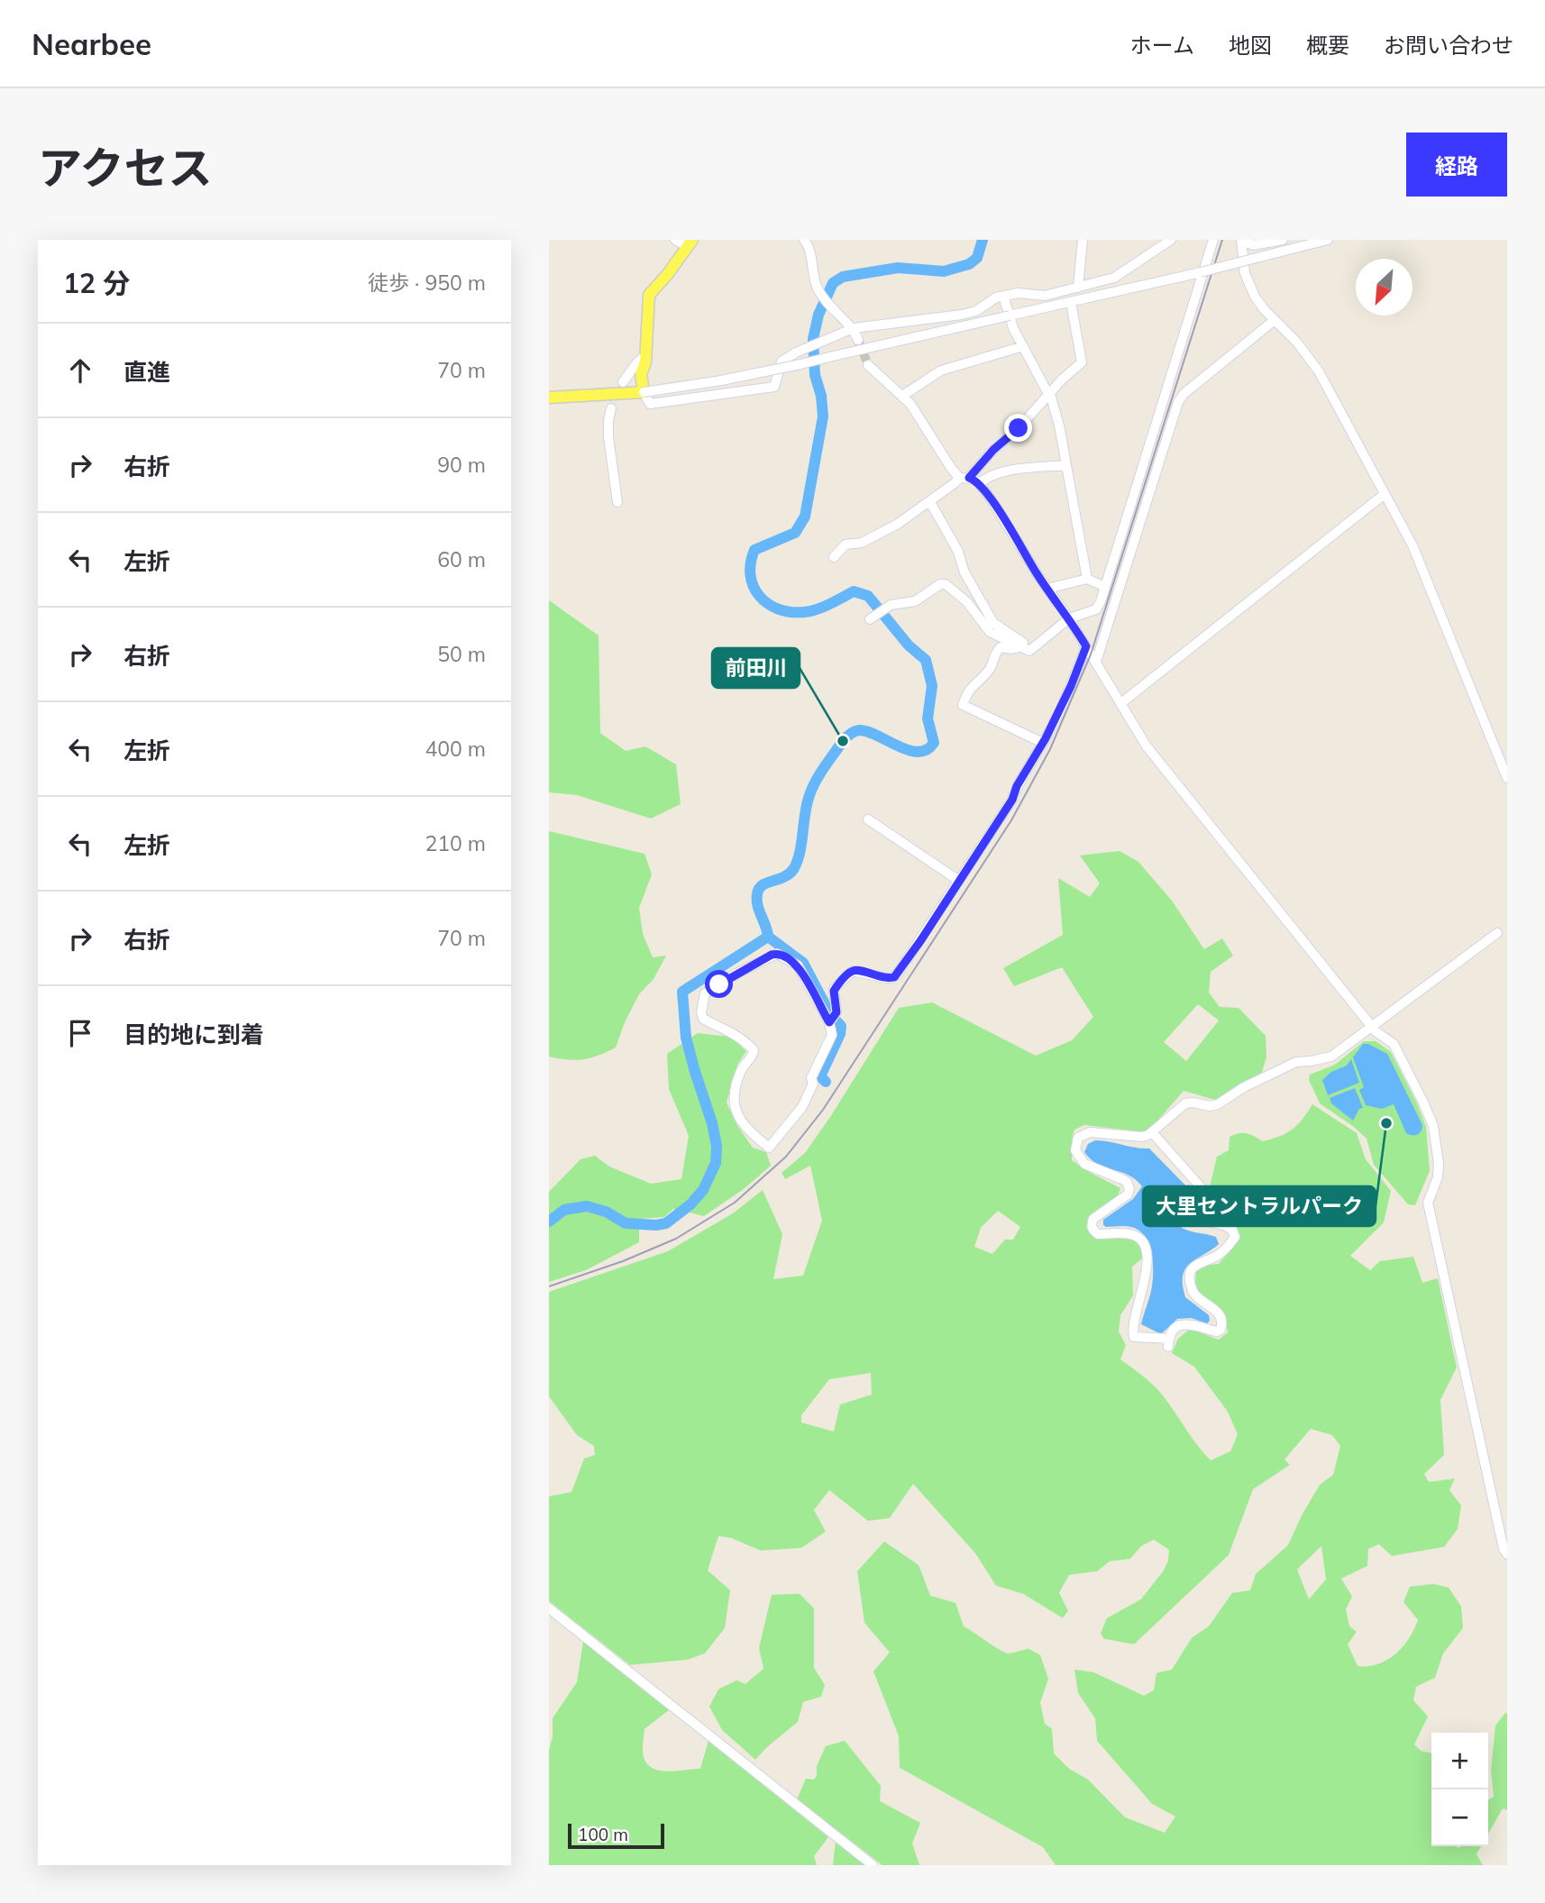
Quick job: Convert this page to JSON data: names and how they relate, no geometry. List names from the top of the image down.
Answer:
{
  "places": ["前田川", "大里セントラルパーク"],
  "scale_bar": "100 m",
  "north": "bottom left",
  "page": {
    "header": "Nearbee",
    "nav": [
      "ホーム",
      "地図",
      "概要",
      "お問い合わせ"
    ],
    "title": "アクセス",
    "buttons": "経路",
    "heading": ["12 分", "徒歩 · 950 m"],
    "list": [
      ["直進", "70 m"],
      ["右折", "90 m"],
      ["左折", "60 m"],
      ["右折", "50 m"],
      ["左折", "400 m"],
      ["左折", "210 m"],
      ["右折", "70 m"],
      "目的地に到着"
    ],
    "map_buttons": ["+", "−"],
    "scale": "100 m"
  }
}
